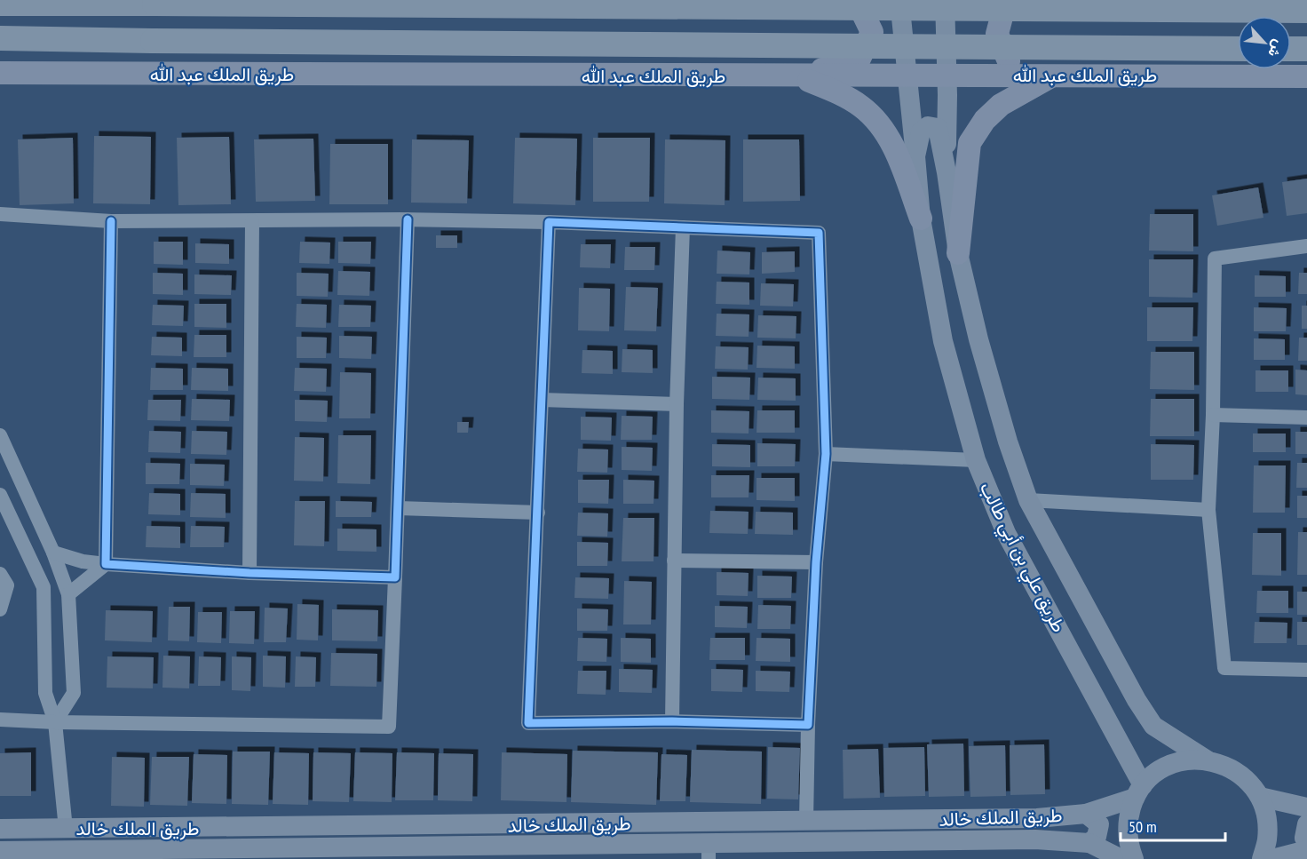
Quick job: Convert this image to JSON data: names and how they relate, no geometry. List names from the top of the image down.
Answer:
{
  "streets": {
    "highway": ["طريق الملك عبد الله"],
    "main road": ["طريق علي بن أبي طالب", "طريق الملك خالد"]
  },
  "crossings": [
    ["طريق الملك عبد الله", "طريق علي بن أبي طالب"],
    ["طريق علي بن أبي طالب", "طريق الملك خالد"]
  ],
  "scale_bar": "50 m",
  "north": "bottom right"
}
